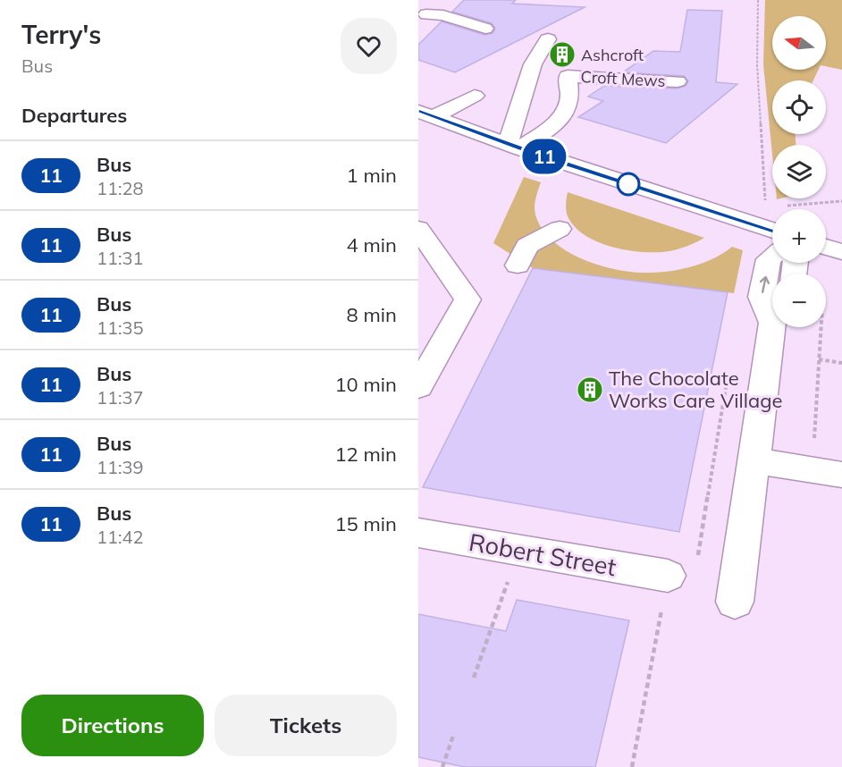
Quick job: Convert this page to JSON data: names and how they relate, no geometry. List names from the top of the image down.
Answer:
{
  "streets": {
    "street": ["Croft Mews", "Robert Street"]
  },
  "places": {
    "building": ["Ashcroft", "The Chocolate Works Care Village"]
  },
  "lines": ["bus line 11"],
  "north": "left",
  "page": {
    "heading": [
      ["Terry's", "Bus"],
      "Departures"
    ],
    "on_map": "11",
    "map_buttons": ["+", "−"],
    "list": [
      {
        "mark": "11",
        "name": "Bus",
        "note": "11:28",
        "value": "1 min"
      },
      {
        "mark": "11",
        "name": "Bus",
        "note": "11:31",
        "value": "4 min"
      },
      {
        "mark": "11",
        "name": "Bus",
        "note": "11:35",
        "value": "8 min"
      },
      {
        "mark": "11",
        "name": "Bus",
        "note": "11:37",
        "value": "10 min"
      },
      {
        "mark": "11",
        "name": "Bus",
        "note": "11:39",
        "value": "12 min"
      },
      {
        "mark": "11",
        "name": "Bus",
        "note": "11:42",
        "value": "15 min"
      }
    ],
    "buttons": ["Directions", "Tickets"]
  }
}
